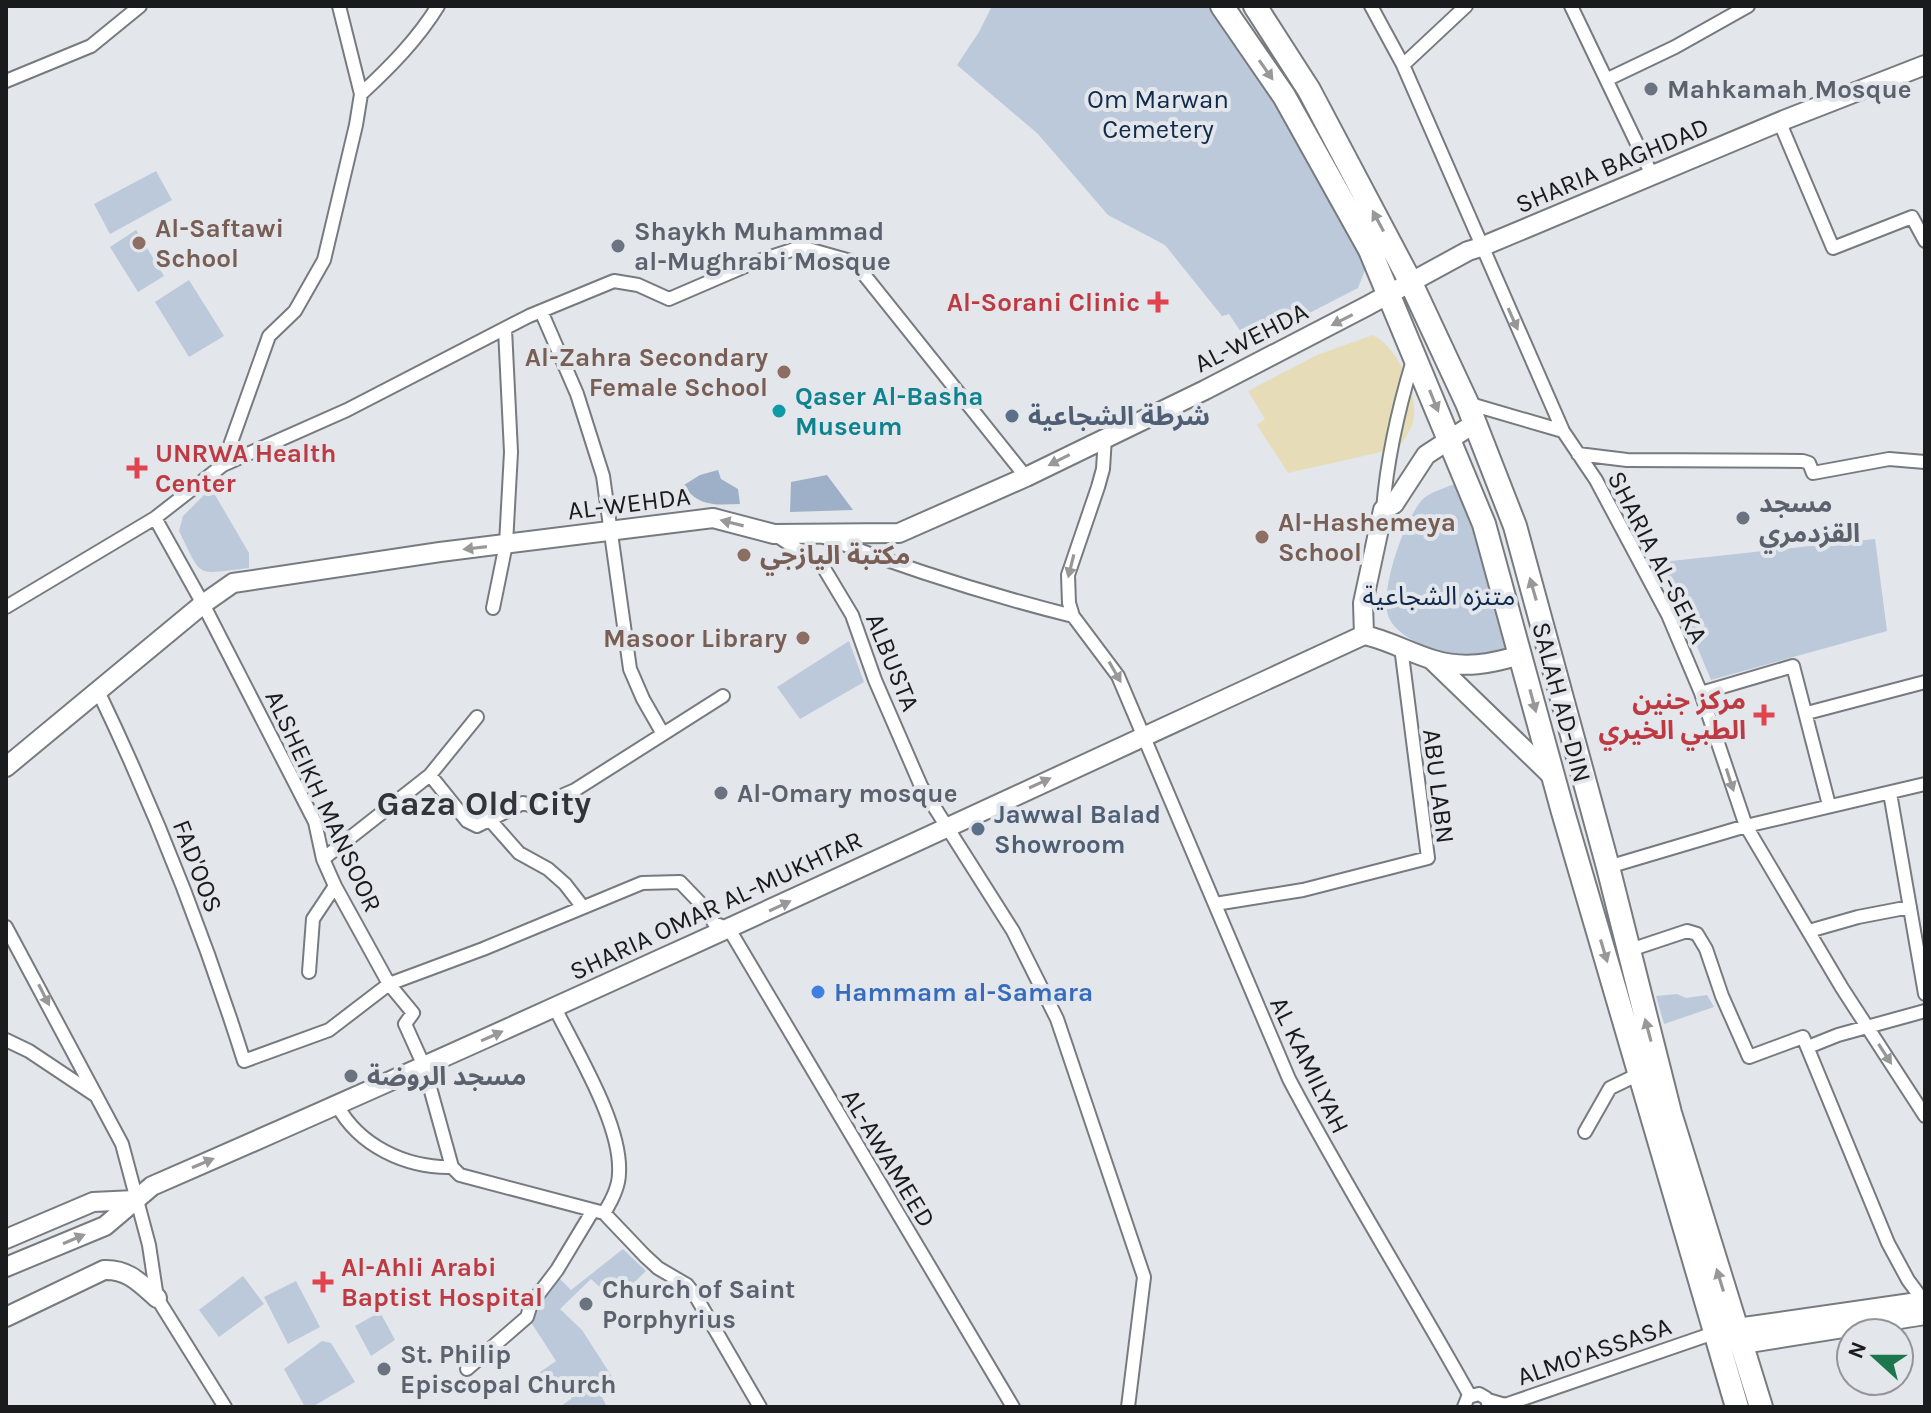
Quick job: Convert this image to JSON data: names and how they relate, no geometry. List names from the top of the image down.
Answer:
{
  "streets": {
    "highway": ["SALAH AD-DIN"],
    "main road": ["SHARIA BAGHDAD", "AL-WEHDA", "SHARIA OMAR AL-MUKHTAR"],
    "street": [
      "SHARIA AL-SEKA",
      "ALBUSTA",
      "ABU LABN",
      "ALSHEIKH MANSOOR",
      "FAD'OOS",
      "AL KAMILYAH",
      "AL-AWAMEED",
      "ALMO'ASSASA"
    ]
  },
  "crossings": [
    ["SHARIA BAGHDAD", "AL-WEHDA"],
    ["SHARIA BAGHDAD", "SHARIA AL-SEKA"],
    ["SHARIA BAGHDAD", "SALAH AD-DIN"],
    ["AL-WEHDA", "ALBUSTA"],
    ["AL-WEHDA", "SALAH AD-DIN"],
    ["AL-WEHDA", "ALSHEIKH MANSOOR"],
    ["AL-WEHDA", "FAD'OOS"],
    ["ALBUSTA", "SHARIA OMAR AL-MUKHTAR"],
    ["SALAH AD-DIN", "ALMO'ASSASA"],
    ["ABU LABN", "AL KAMILYAH"],
    ["ALSHEIKH MANSOOR", "FAD'OOS"],
    ["ALSHEIKH MANSOOR", "SHARIA OMAR AL-MUKHTAR"],
    ["SHARIA OMAR AL-MUKHTAR", "AL KAMILYAH"],
    ["SHARIA OMAR AL-MUKHTAR", "AL-AWAMEED"],
    ["AL KAMILYAH", "ALMO'ASSASA"]
  ],
  "one_way": ["AL-WEHDA", "SHARIA OMAR AL-MUKHTAR"],
  "districts": ["Gaza Old City"],
  "parks": ["Om Marwan Cemetery", "متنزه الشجاعية"],
  "places": {
    "other": [
      "Mahkamah Mosque",
      "Al-Saftawi School",
      "Shaykh Muhammad al-Mughrabi Mosque",
      "Al-Zahra Secondary Female School",
      "Qaser Al-Basha Museum",
      "شرطة الشجاعية",
      "مسجد القزدمري",
      "Al-Hashemeya School",
      "مكتبة اليازجي",
      "Masoor Library",
      "Al-Omary mosque",
      "Jawwal Balad Showroom",
      "Hammam al-Samara",
      "مسجد الروضة",
      "Church of Saint Porphyrius",
      "St. Philip Episcopal Church"
    ],
    "health": [
      "Al-Sorani Clinic",
      "UNRWA Health Center",
      "مركز جنين الطبي الخيري",
      "Al-Ahli Arabi Baptist Hospital"
    ]
  },
  "north": "left"
}
